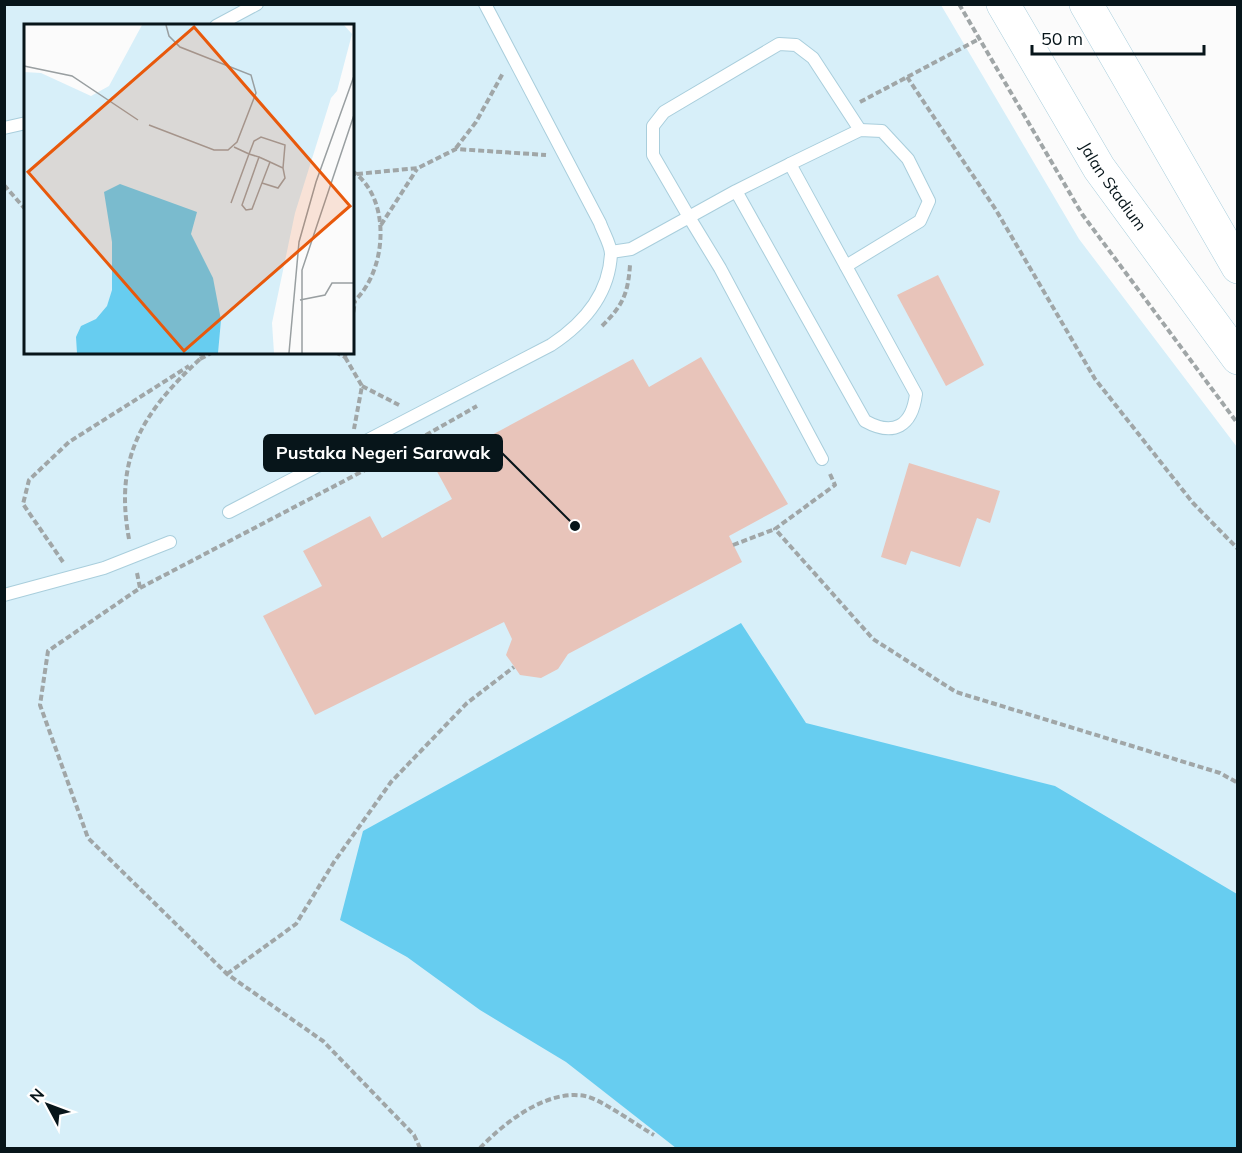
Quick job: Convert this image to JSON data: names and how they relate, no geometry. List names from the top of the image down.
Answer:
{
  "streets": {
    "main road": ["Jalan Stadium"]
  },
  "places": ["Pustaka Negeri Sarawak"],
  "scale_bar": "50 m",
  "north": "top left"
}
